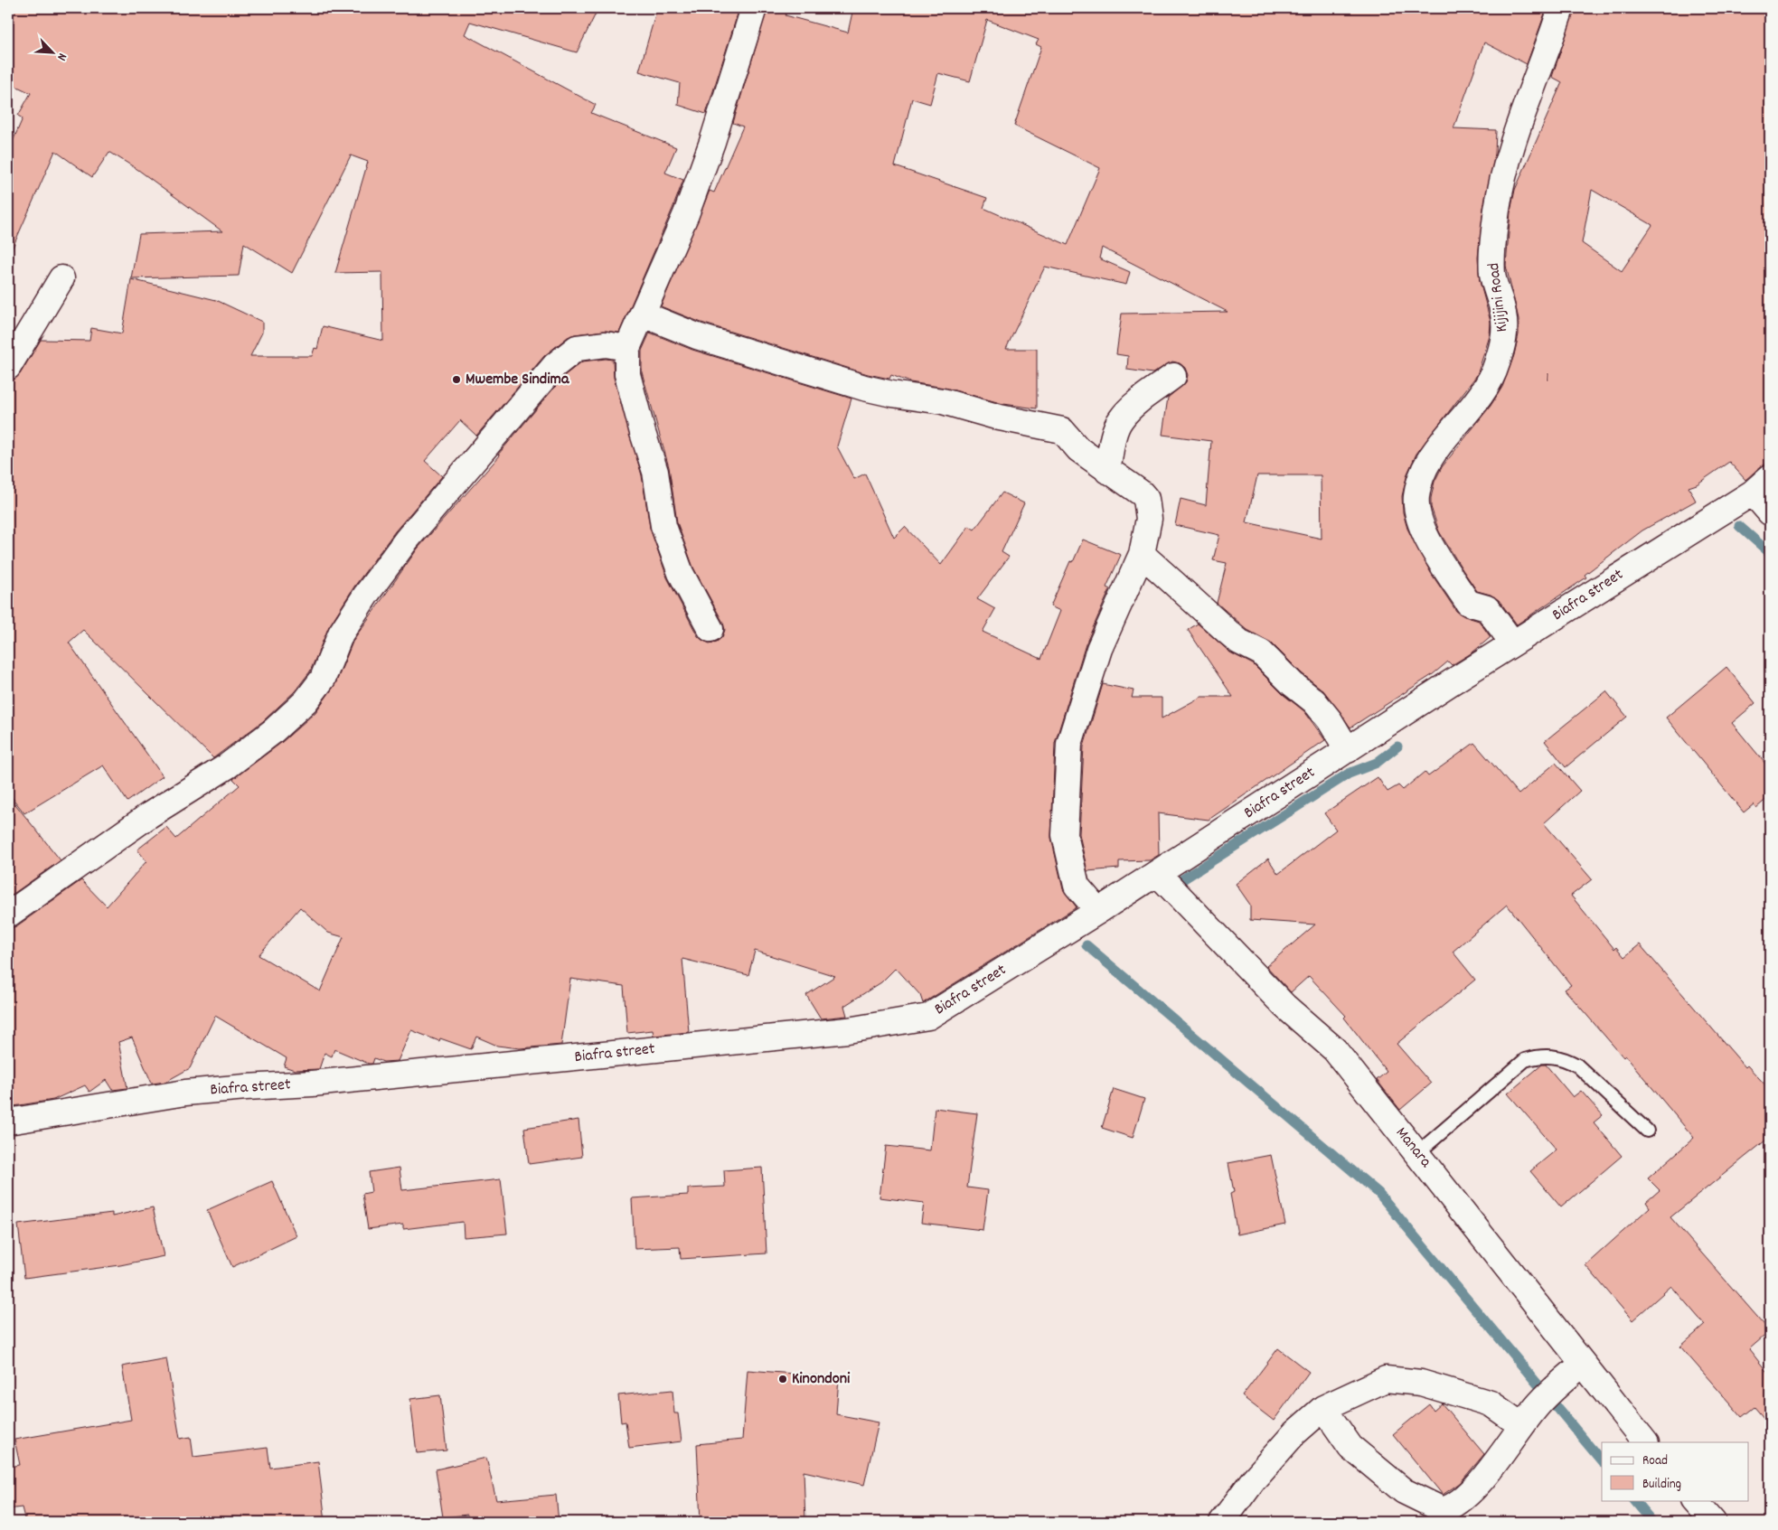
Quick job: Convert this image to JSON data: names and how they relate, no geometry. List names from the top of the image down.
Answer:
{
  "streets": {
    "street": ["Kijijini Road", "Biafra street", "Manara"]
  },
  "crossings": [
    ["Kijijini Road", "Biafra street"],
    ["Biafra street", "Manara"]
  ],
  "places": ["Mwembe Sindima", "Kinondoni"],
  "house_numbers": ["1"],
  "legend": ["Road", "Building"],
  "north": "bottom right"
}
